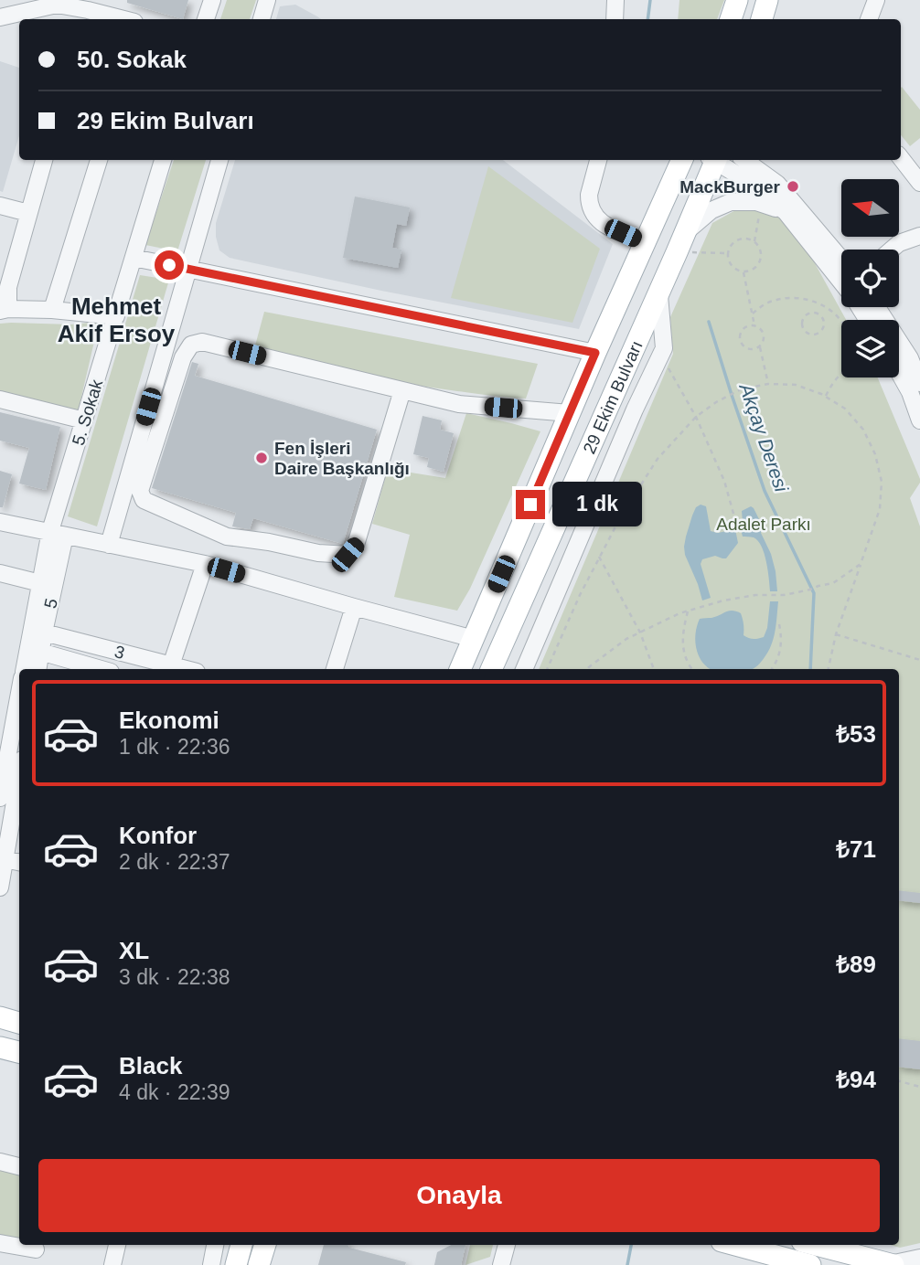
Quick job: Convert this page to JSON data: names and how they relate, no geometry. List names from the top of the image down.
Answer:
{
  "streets": {
    "main road": ["29 Ekim Bulvarı"],
    "street": ["5. Sokak", "5", "3"]
  },
  "crossings": [
    ["5. Sokak", "5"],
    ["5", "3"]
  ],
  "districts": ["Mehmet Akif Ersoy"],
  "water": ["Akçay Deresi"],
  "parks": ["Adalet Parkı"],
  "places": ["MackBurger", "Fen İşleri Daire Başkanlığı"],
  "north": "left",
  "page": {
    "banner": ["50. Sokak", "29 Ekim Bulvarı"],
    "bubble": "1 dk",
    "list": [
      {
        "name": "Ekonomi",
        "note": "1 dk · 22:36",
        "value": "₺53"
      },
      {
        "name": "Konfor",
        "note": "2 dk · 22:37",
        "value": "₺71"
      },
      {
        "name": "XL",
        "note": "3 dk · 22:38",
        "value": "₺89"
      },
      {
        "name": "Black",
        "note": "4 dk · 22:39",
        "value": "₺94"
      }
    ],
    "buttons": "Onayla"
  }
}
